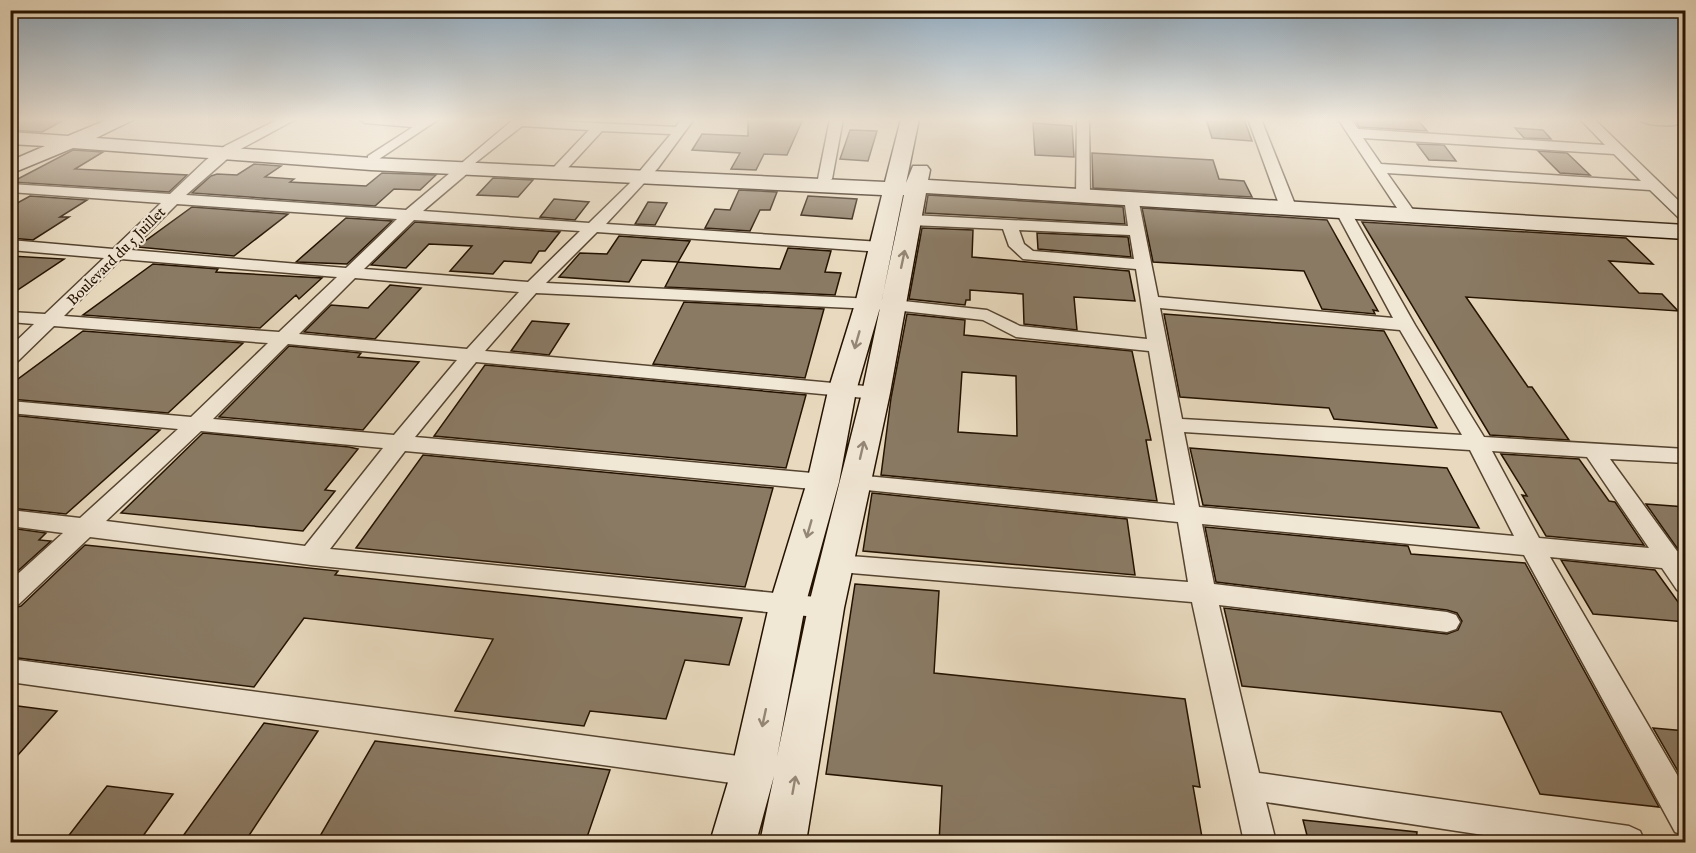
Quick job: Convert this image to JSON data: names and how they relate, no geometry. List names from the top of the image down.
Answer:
{
  "streets": {
    "street": ["Boulevard du 5 Juillet"]
  }
}
